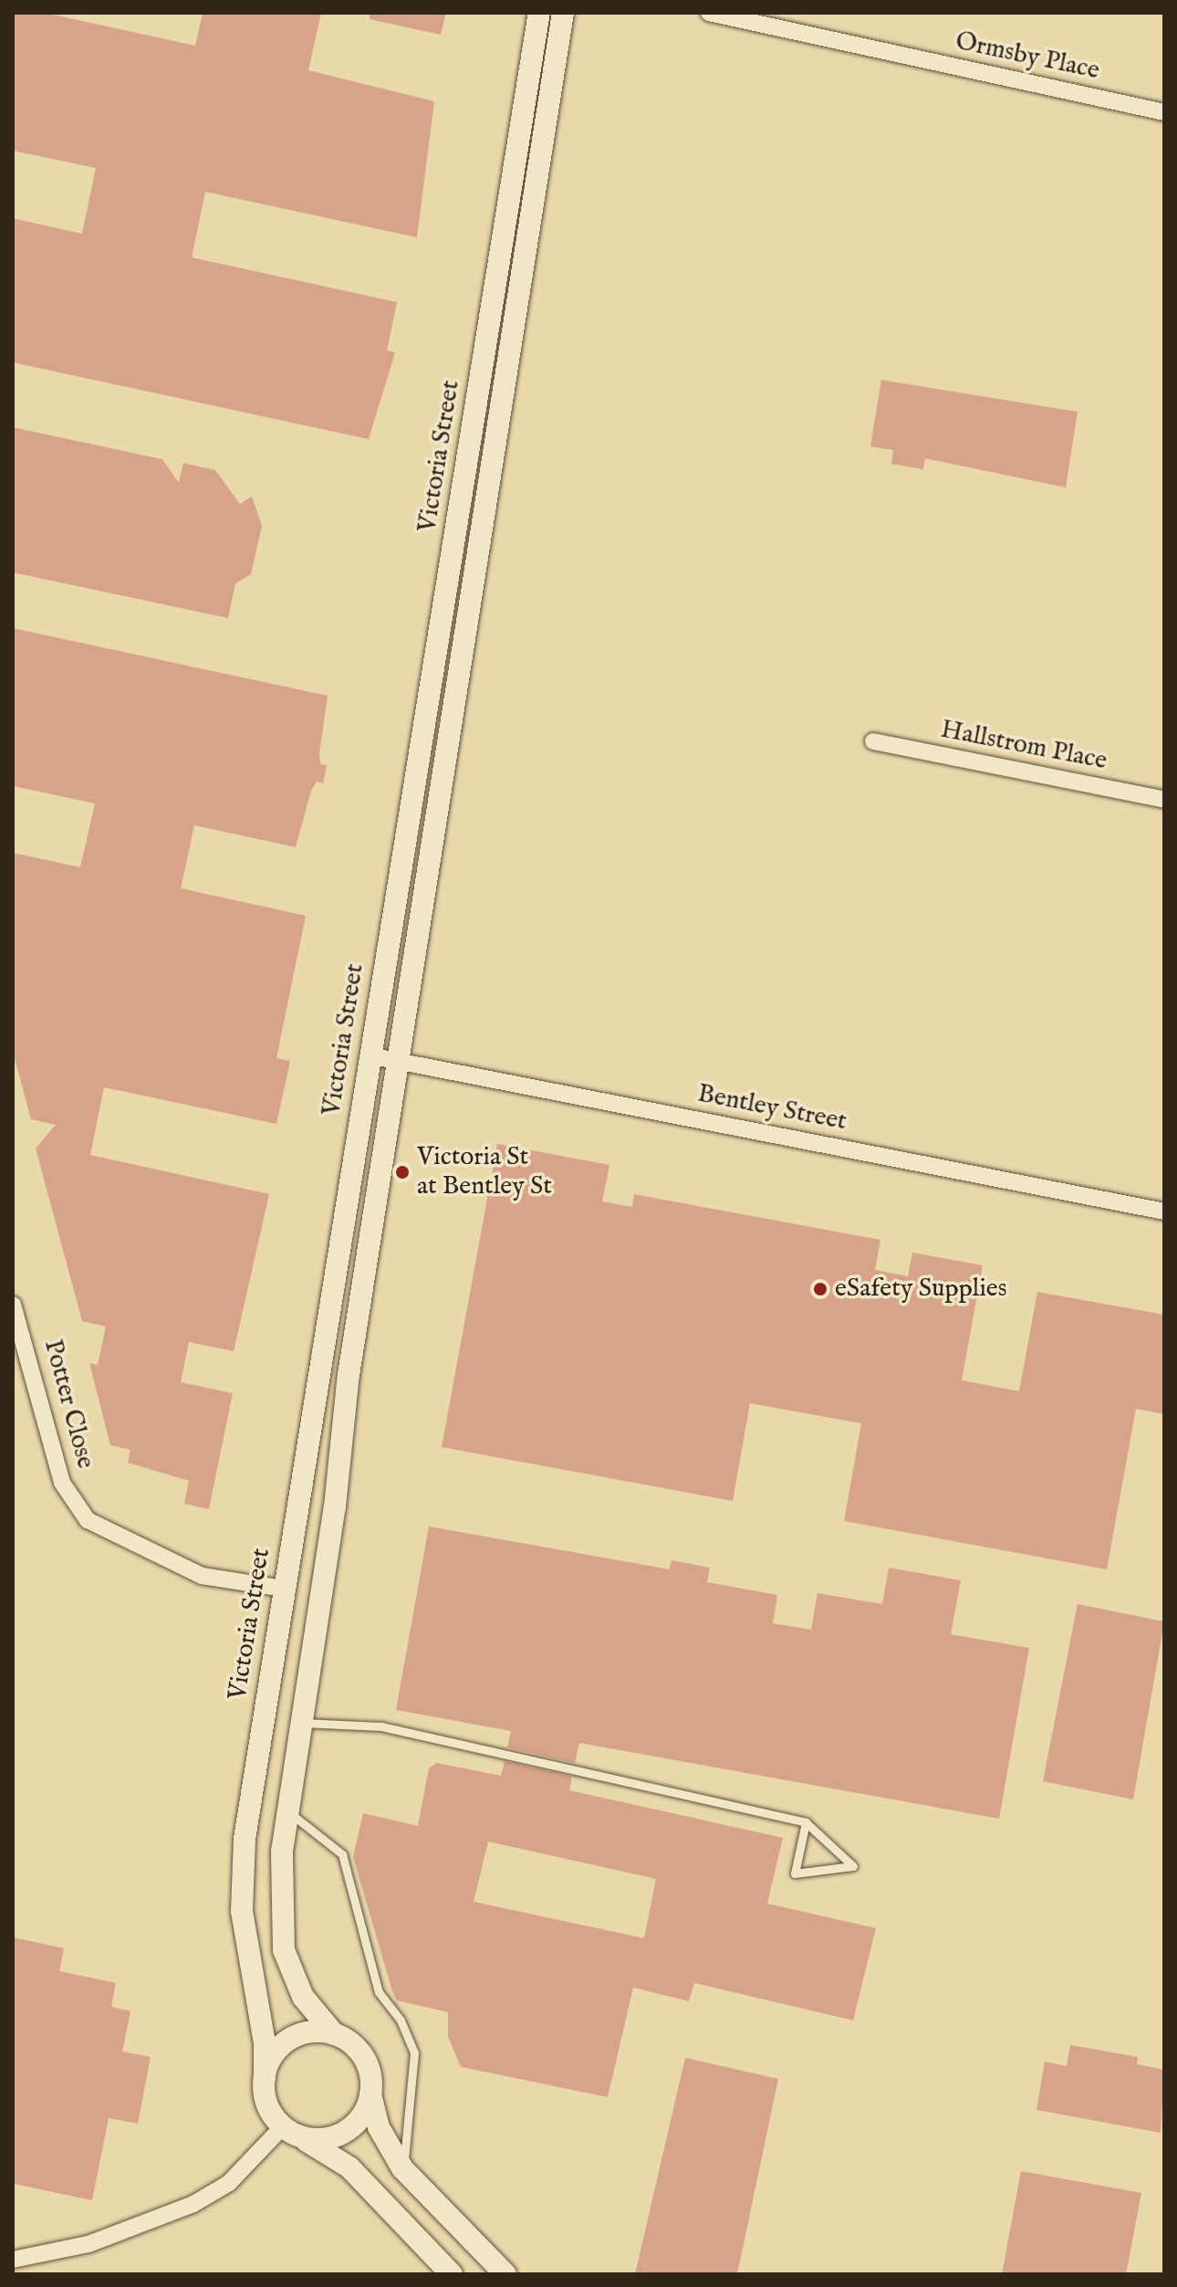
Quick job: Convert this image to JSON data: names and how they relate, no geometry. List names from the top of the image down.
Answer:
{
  "streets": {
    "main road": ["Victoria Street"],
    "street": [
      "Ormsby Place",
      "Hallstrom Place",
      "Bentley Street",
      "Potter Close"
    ]
  },
  "crossings": [
    ["Victoria Street", "Bentley Street"],
    ["Victoria Street", "Potter Close"]
  ],
  "places": ["Victoria St at Bentley St", "eSafety Supplies"]
}
